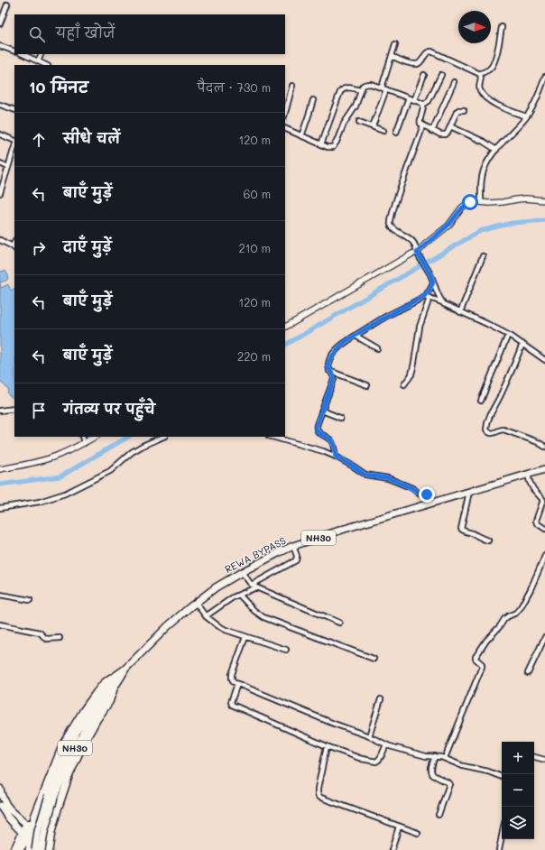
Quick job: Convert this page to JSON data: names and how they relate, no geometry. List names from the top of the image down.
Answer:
{
  "streets": {
    "main road": ["NH30", "REWA BYPASS"]
  },
  "north": "right",
  "page": {
    "search": "यहाँ खोजें",
    "heading": ["10 मिनट", "पैदल · 730 m"],
    "list": [
      ["सीधे चलें", "120 m"],
      ["बाएँ मुड़ें", "60 m"],
      ["दाएँ मुड़ें", "210 m"],
      ["बाएँ मुड़ें", "120 m"],
      ["बाएँ मुड़ें", "220 m"],
      "गंतव्य पर पहुँचे"
    ],
    "map_buttons": ["+", "−"]
  }
}
